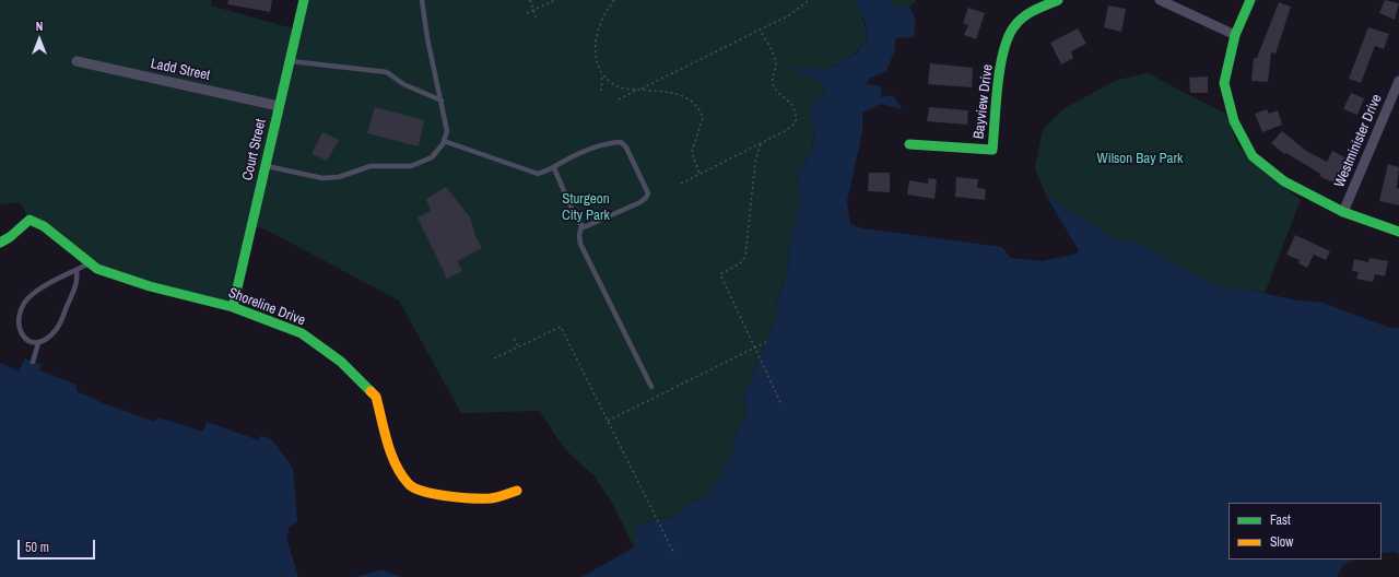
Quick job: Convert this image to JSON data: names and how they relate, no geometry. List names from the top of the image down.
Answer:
{
  "streets": {
    "street": [
      "Ladd Street",
      "Bayview Drive",
      "Westminister Drive",
      "Court Street",
      "Shoreline Drive"
    ]
  },
  "crossings": [
    ["Ladd Street", "Court Street"],
    ["Court Street", "Shoreline Drive"]
  ],
  "parks": ["Wilson Bay Park", "Sturgeon City Park"],
  "legend": ["Fast", "Slow"],
  "scale_bar": "50 m",
  "north": "top"
}
